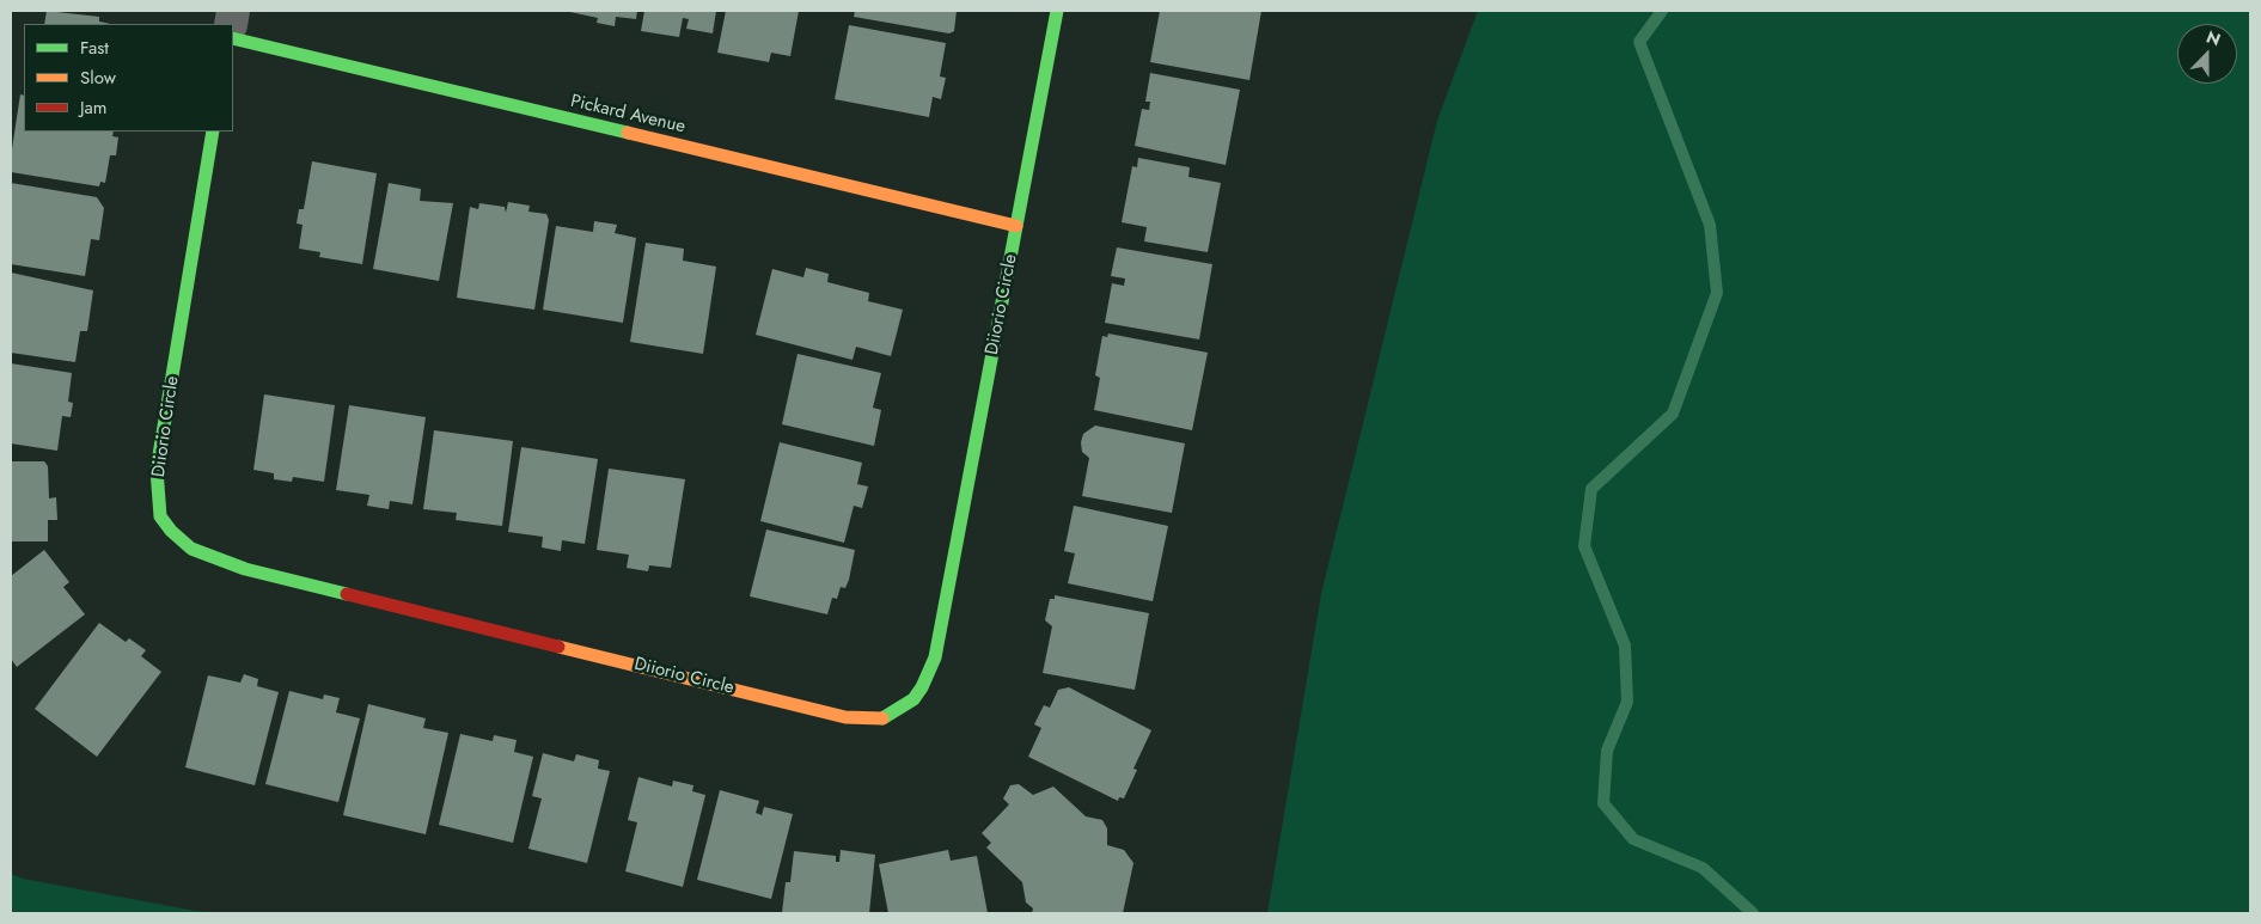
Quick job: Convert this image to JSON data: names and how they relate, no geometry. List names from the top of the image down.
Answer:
{
  "streets": {
    "street": ["Pickard Avenue", "Diiorio Circle"]
  },
  "crossings": [
    ["Pickard Avenue", "Diiorio Circle"]
  ],
  "legend": ["Fast", "Slow", "Jam"],
  "north": "top"
}
